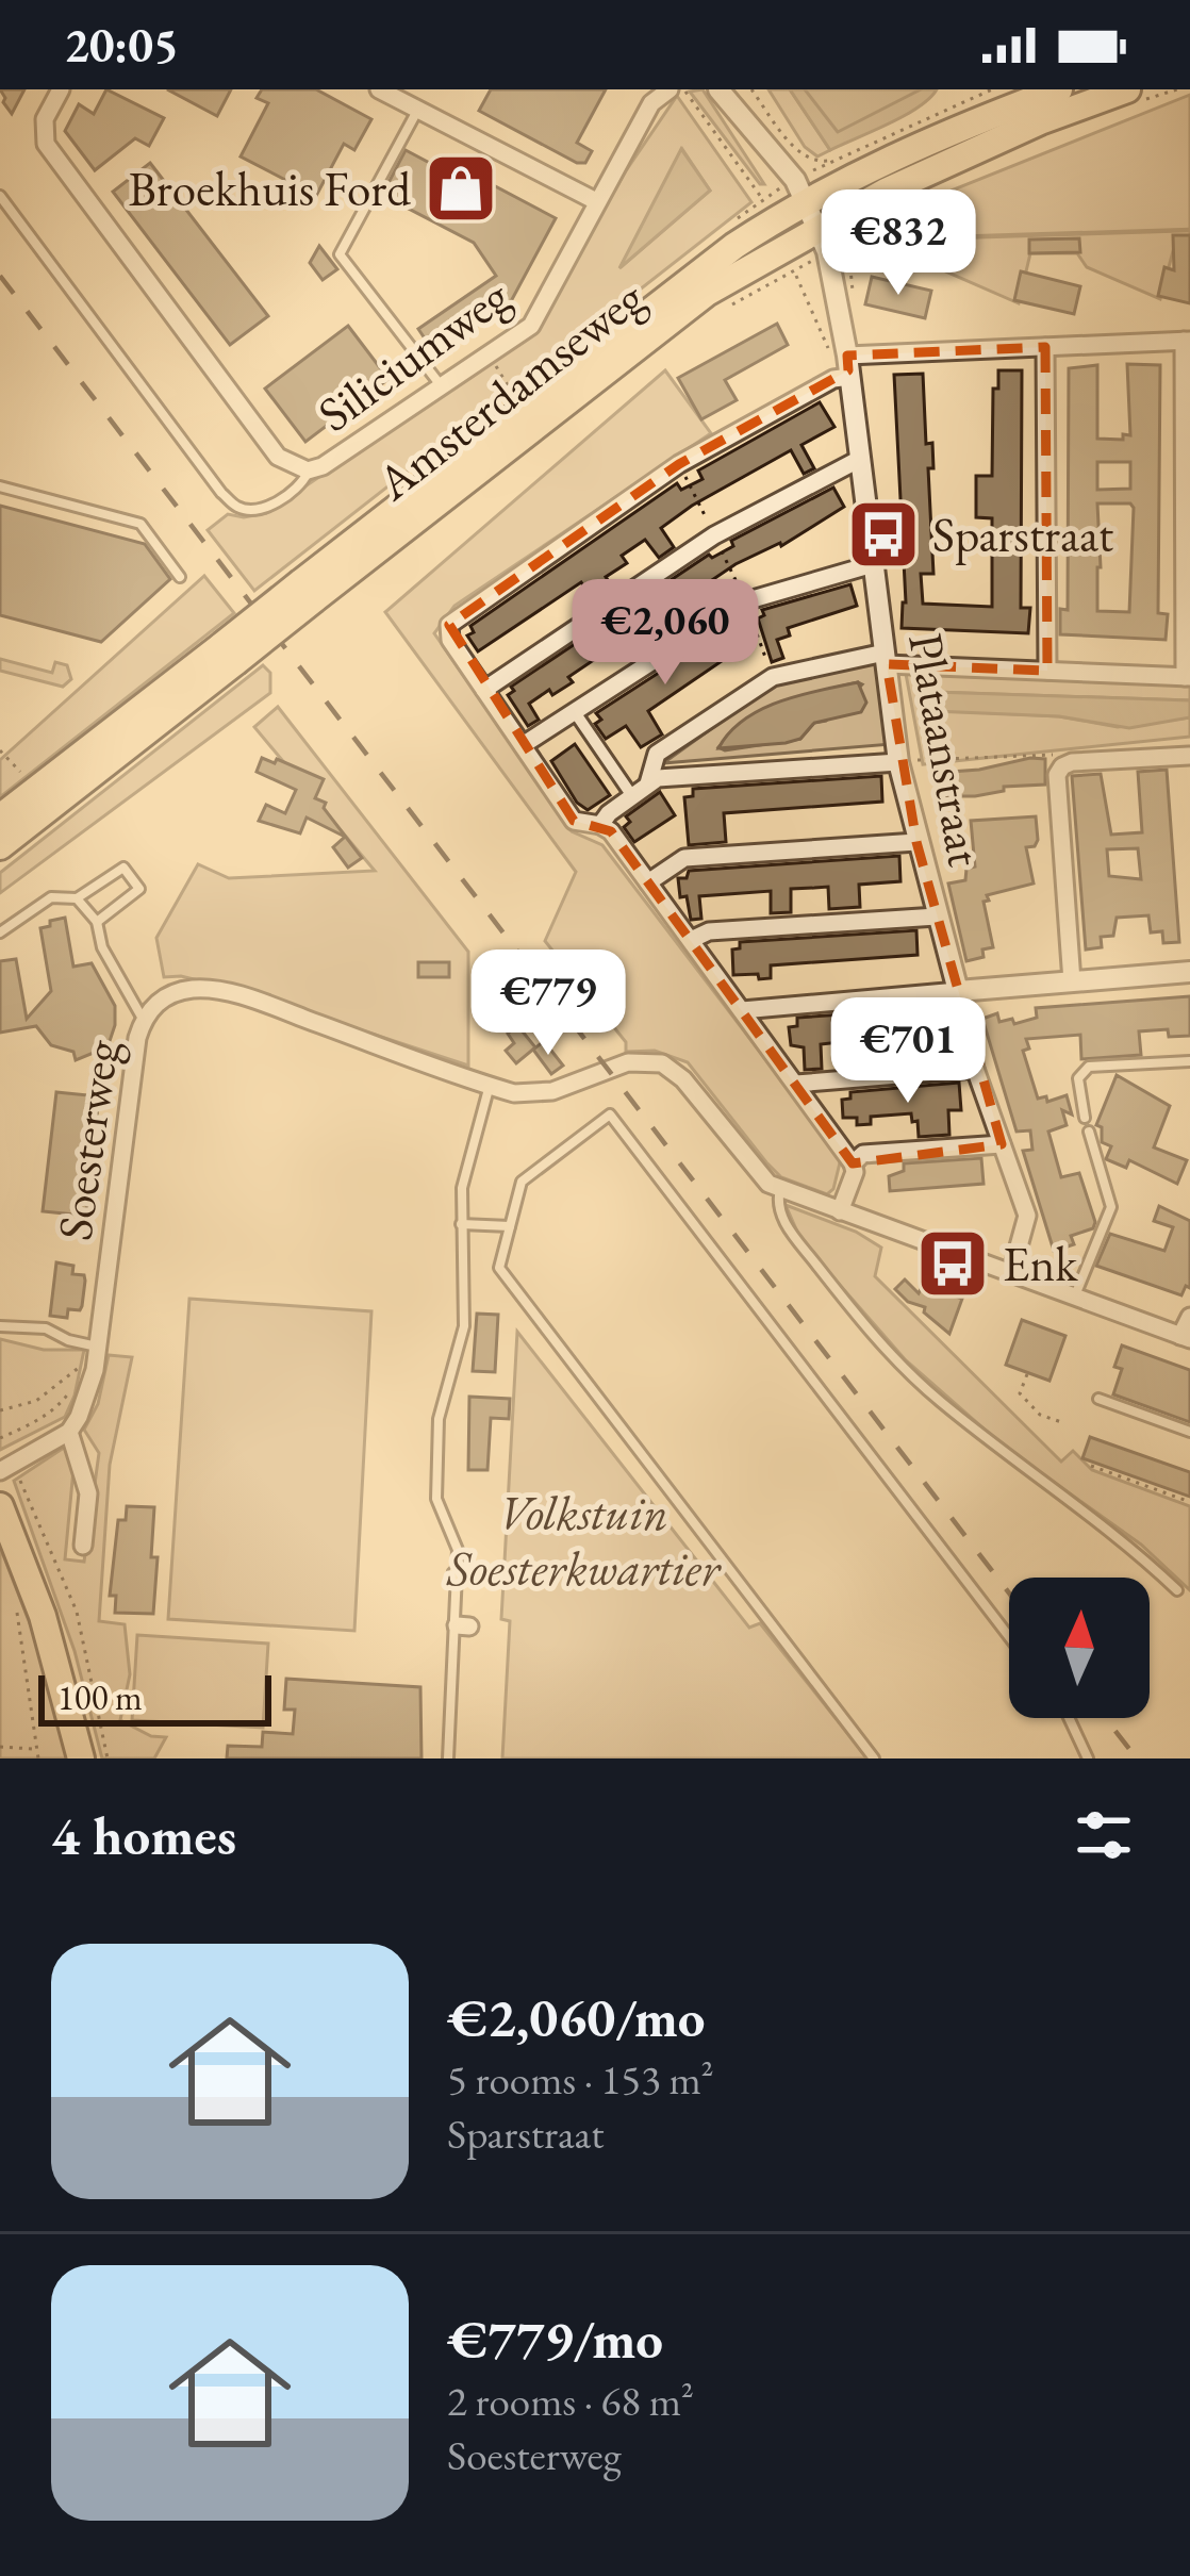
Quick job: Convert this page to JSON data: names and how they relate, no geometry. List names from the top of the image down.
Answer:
{
  "streets": {
    "main road": ["Amsterdamseweg"],
    "street": ["Siliciumweg", "Plataanstraat", "Soesterweg"]
  },
  "crossings": [
    ["Amsterdamseweg", "Plataanstraat"],
    ["Plataanstraat", "Soesterweg"]
  ],
  "parks": ["Volkstuin Soesterkwartier"],
  "places": {
    "shop": ["Broekhuis Ford"],
    "bus stop": ["Sparstraat", "Enk"]
  },
  "scale_bar": "100 m",
  "north": "top",
  "page": {
    "status": "20:05",
    "price": [
      "€832",
      "€2,060",
      "€779",
      "€701"
    ],
    "scale": "100 m",
    "heading": "4 homes",
    "list": [
      {
        "name": "€2,060/mo",
        "note": "5 rooms · 153 m² · Sparstraat"
      },
      {
        "name": "€779/mo",
        "note": "2 rooms · 68 m² · Soesterweg"
      }
    ]
  }
}
